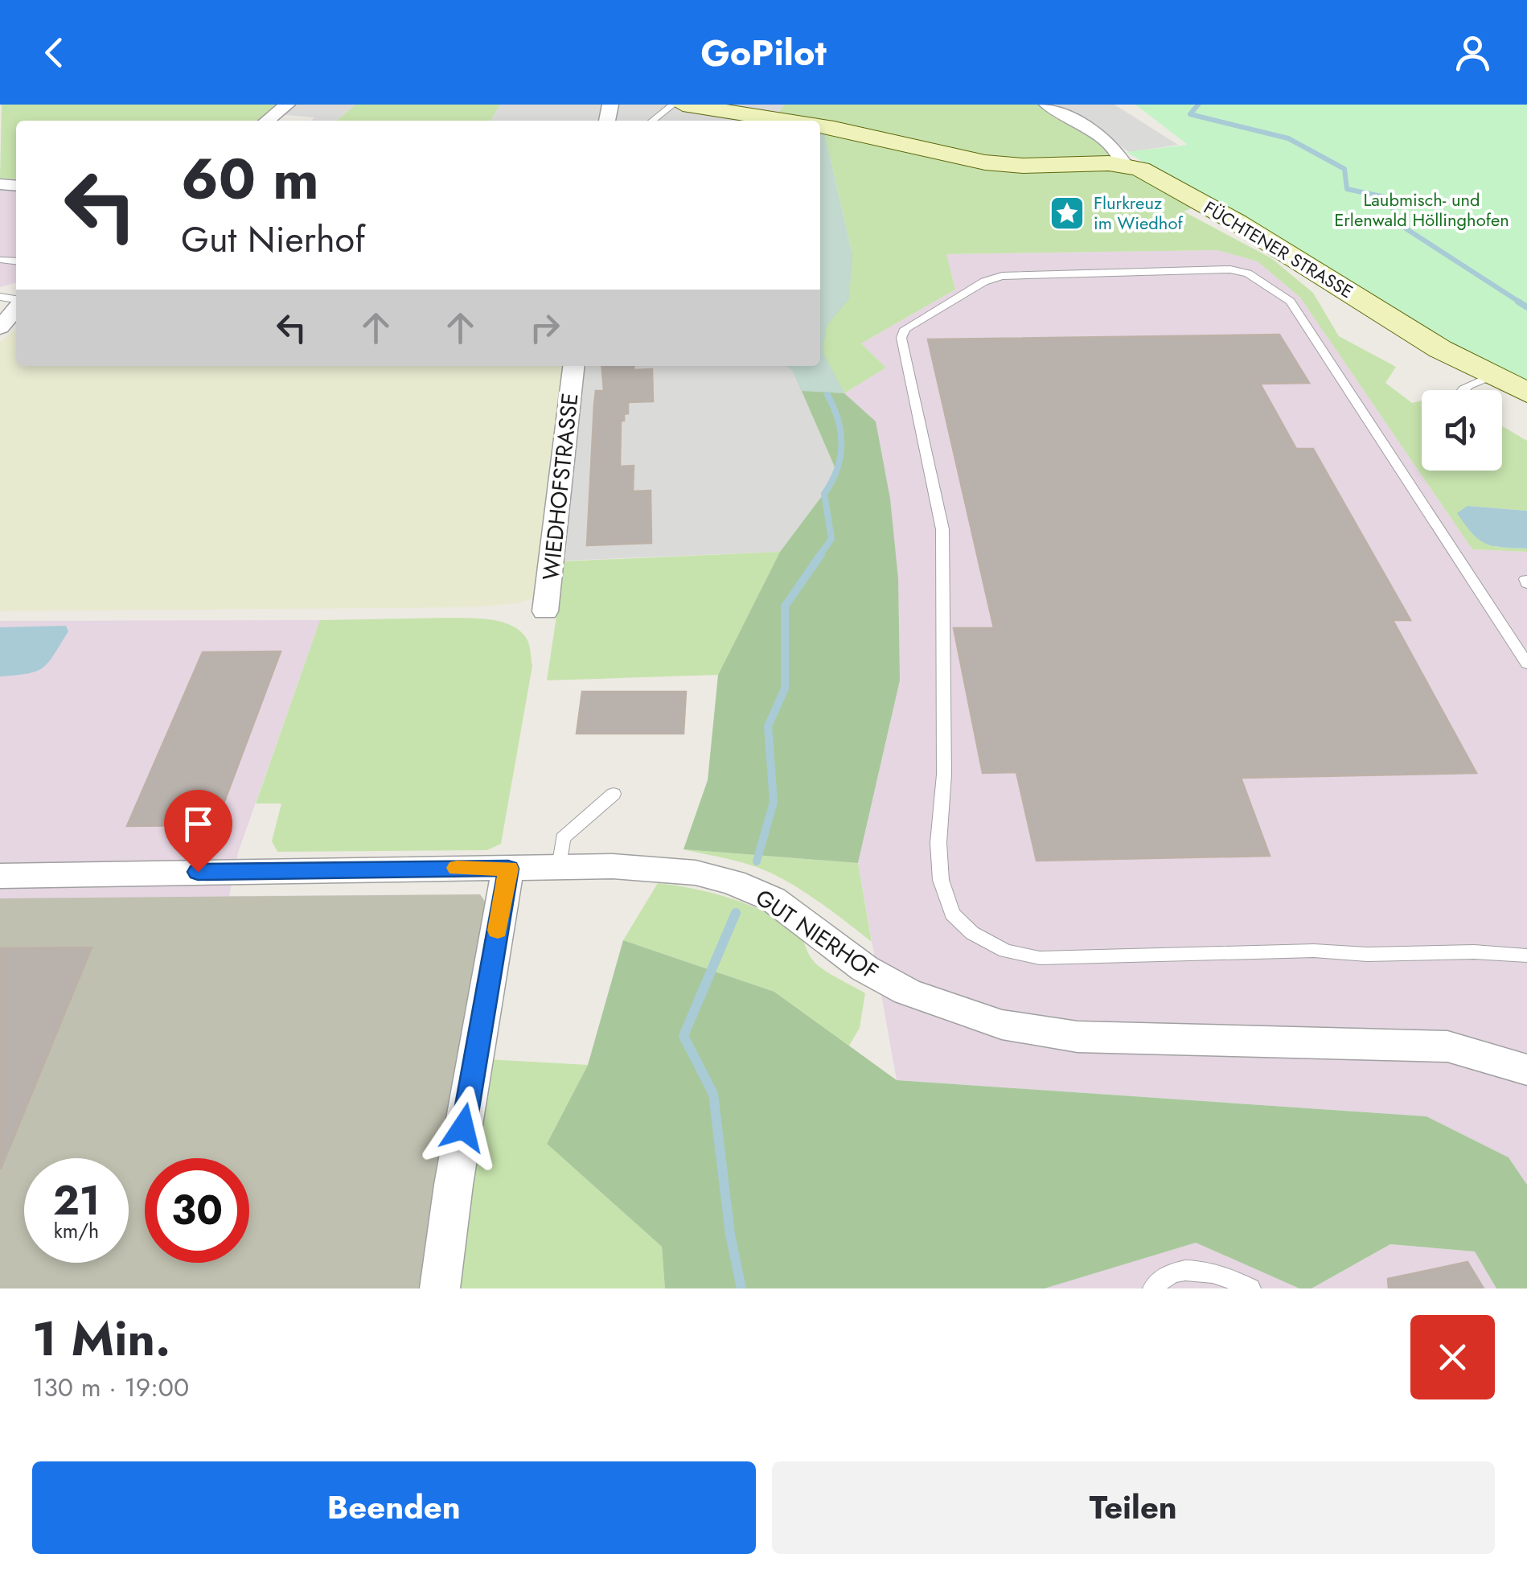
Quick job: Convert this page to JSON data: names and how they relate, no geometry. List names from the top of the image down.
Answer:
{
  "streets": {
    "street": ["FÜCHTENER STRASSE", "WIEDHOFSTRASSE", "GUT NIERHOF"]
  },
  "parks": ["Laubmisch- und Erlenwald Höllinghofen"],
  "places": {
    "place": ["Flurkreuz im Wiedhof"]
  },
  "page": {
    "header": "GoPilot",
    "turn": ["60 m", "Gut Nierhof"],
    "speed": "21 km/h",
    "limit": "30",
    "heading": ["1 Min.", "130 m · 19:00"],
    "buttons": ["Beenden", "Teilen"]
  }
}
